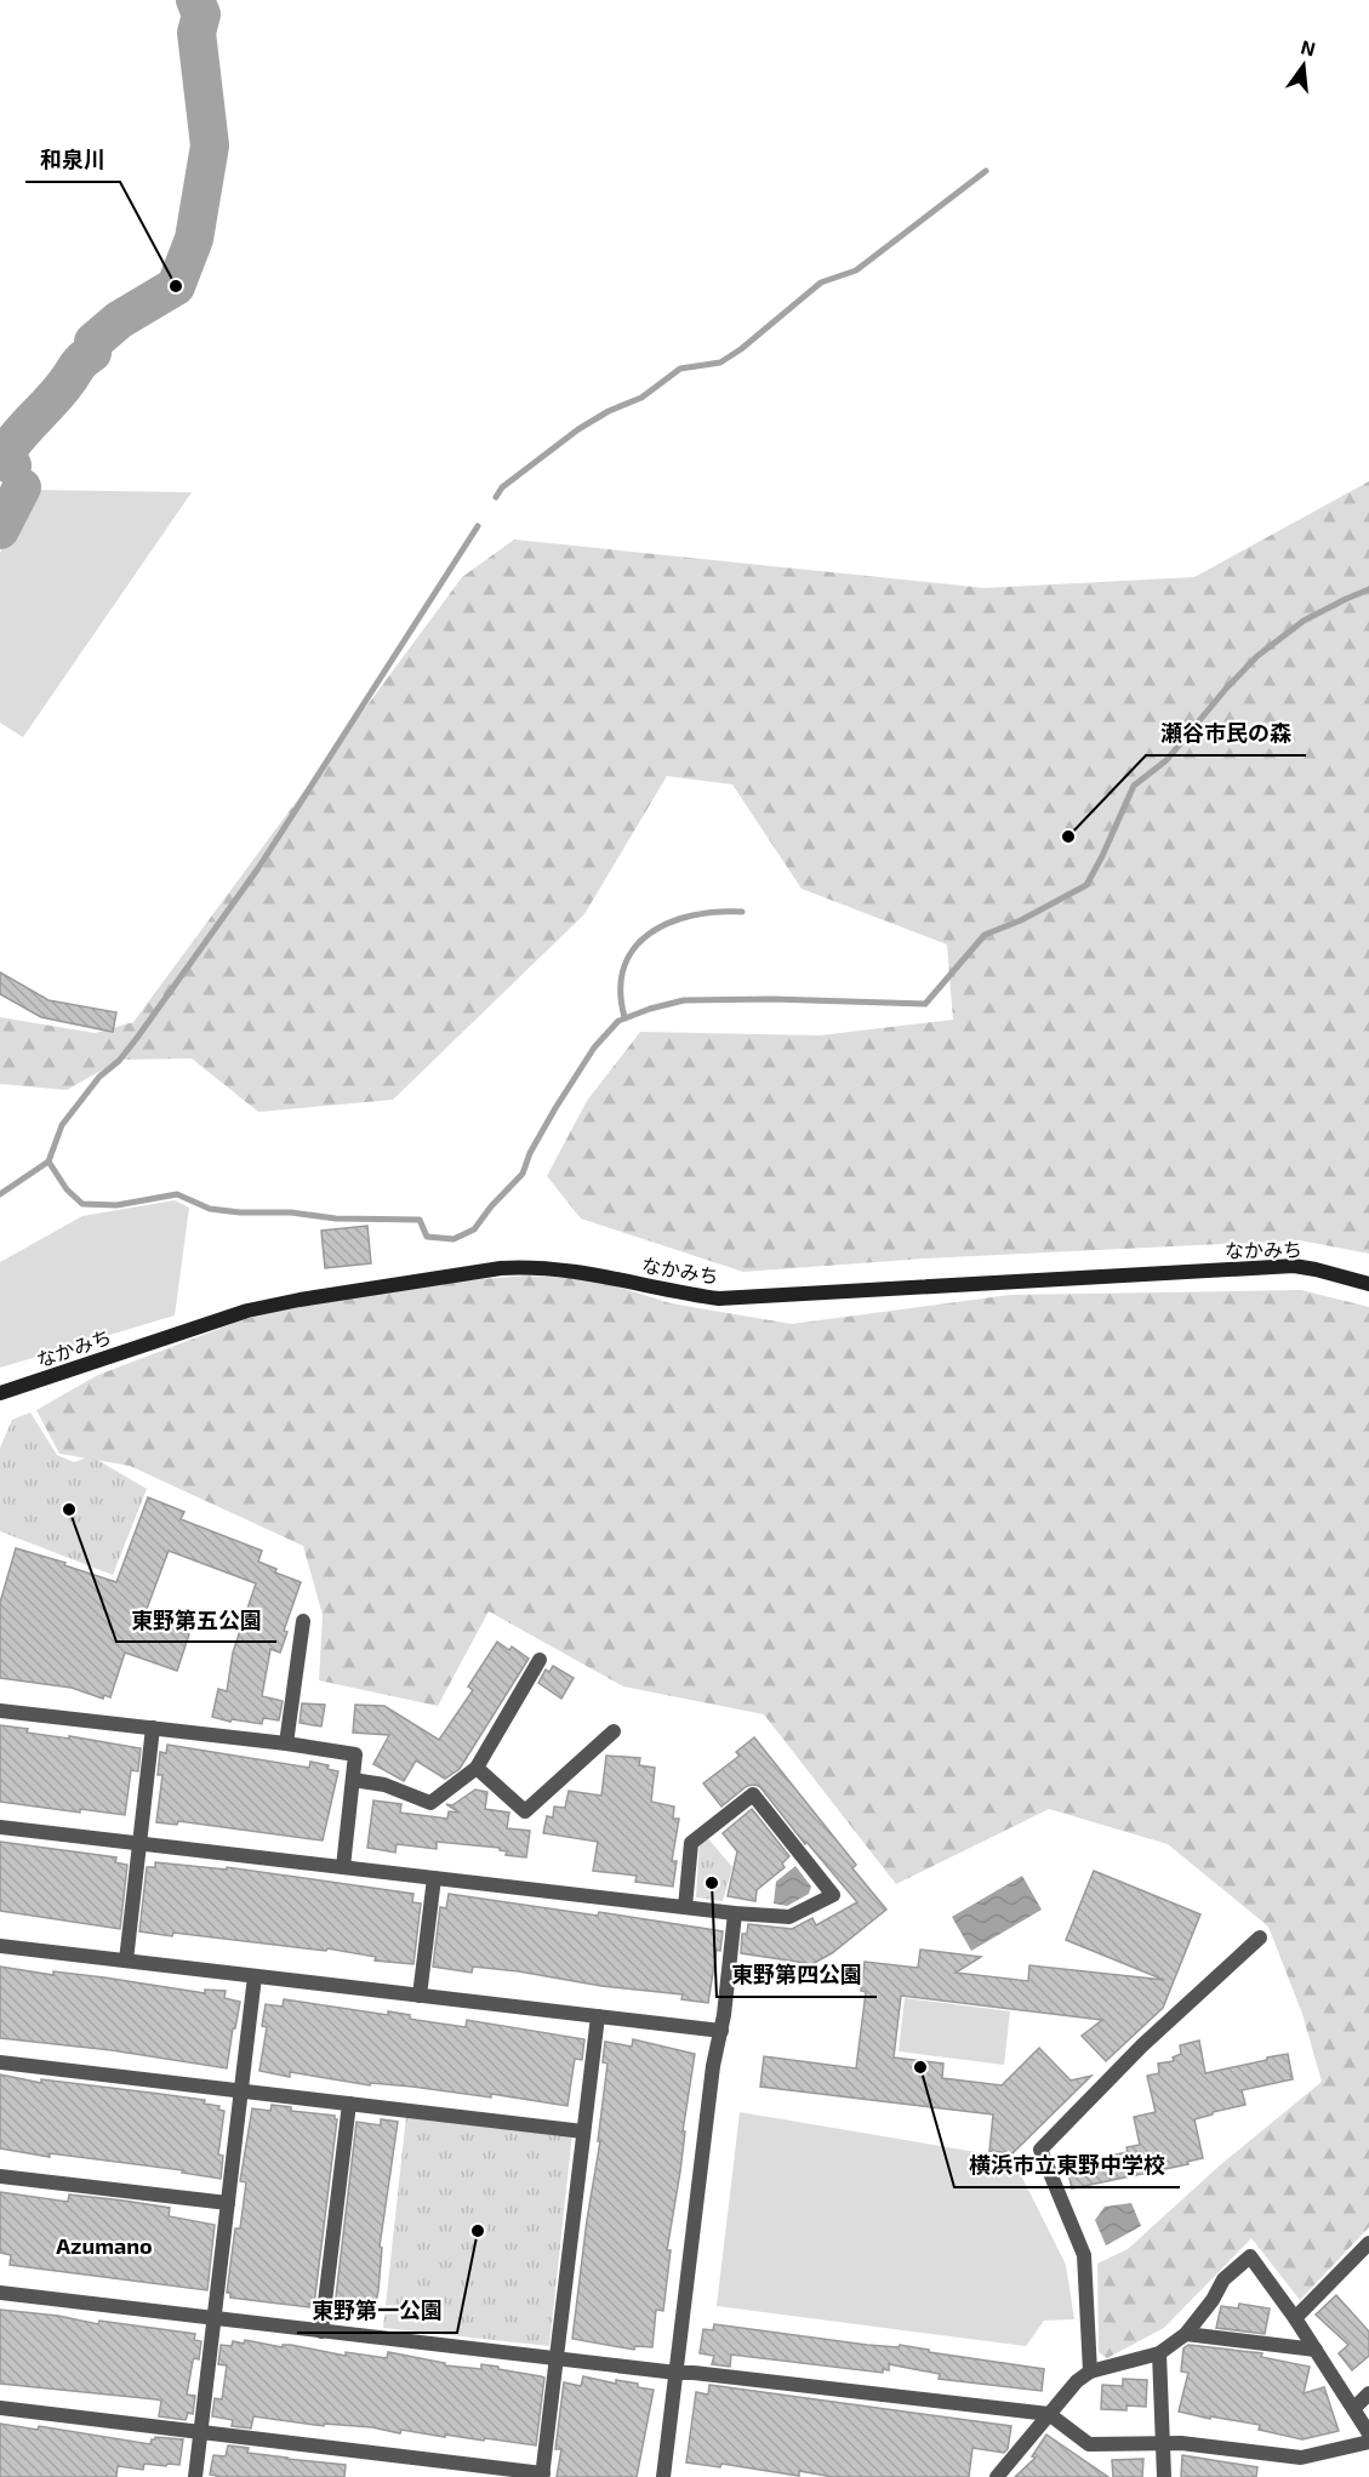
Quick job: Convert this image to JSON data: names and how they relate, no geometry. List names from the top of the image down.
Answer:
{
  "streets": {
    "street": ["なかみち"]
  },
  "districts": ["Azumano"],
  "places": [
    "和泉川",
    "瀬谷市民の森",
    "東野第五公園",
    "東野第四公園",
    "横浜市立東野中学校",
    "東野第一公園"
  ],
  "north": "top"
}
